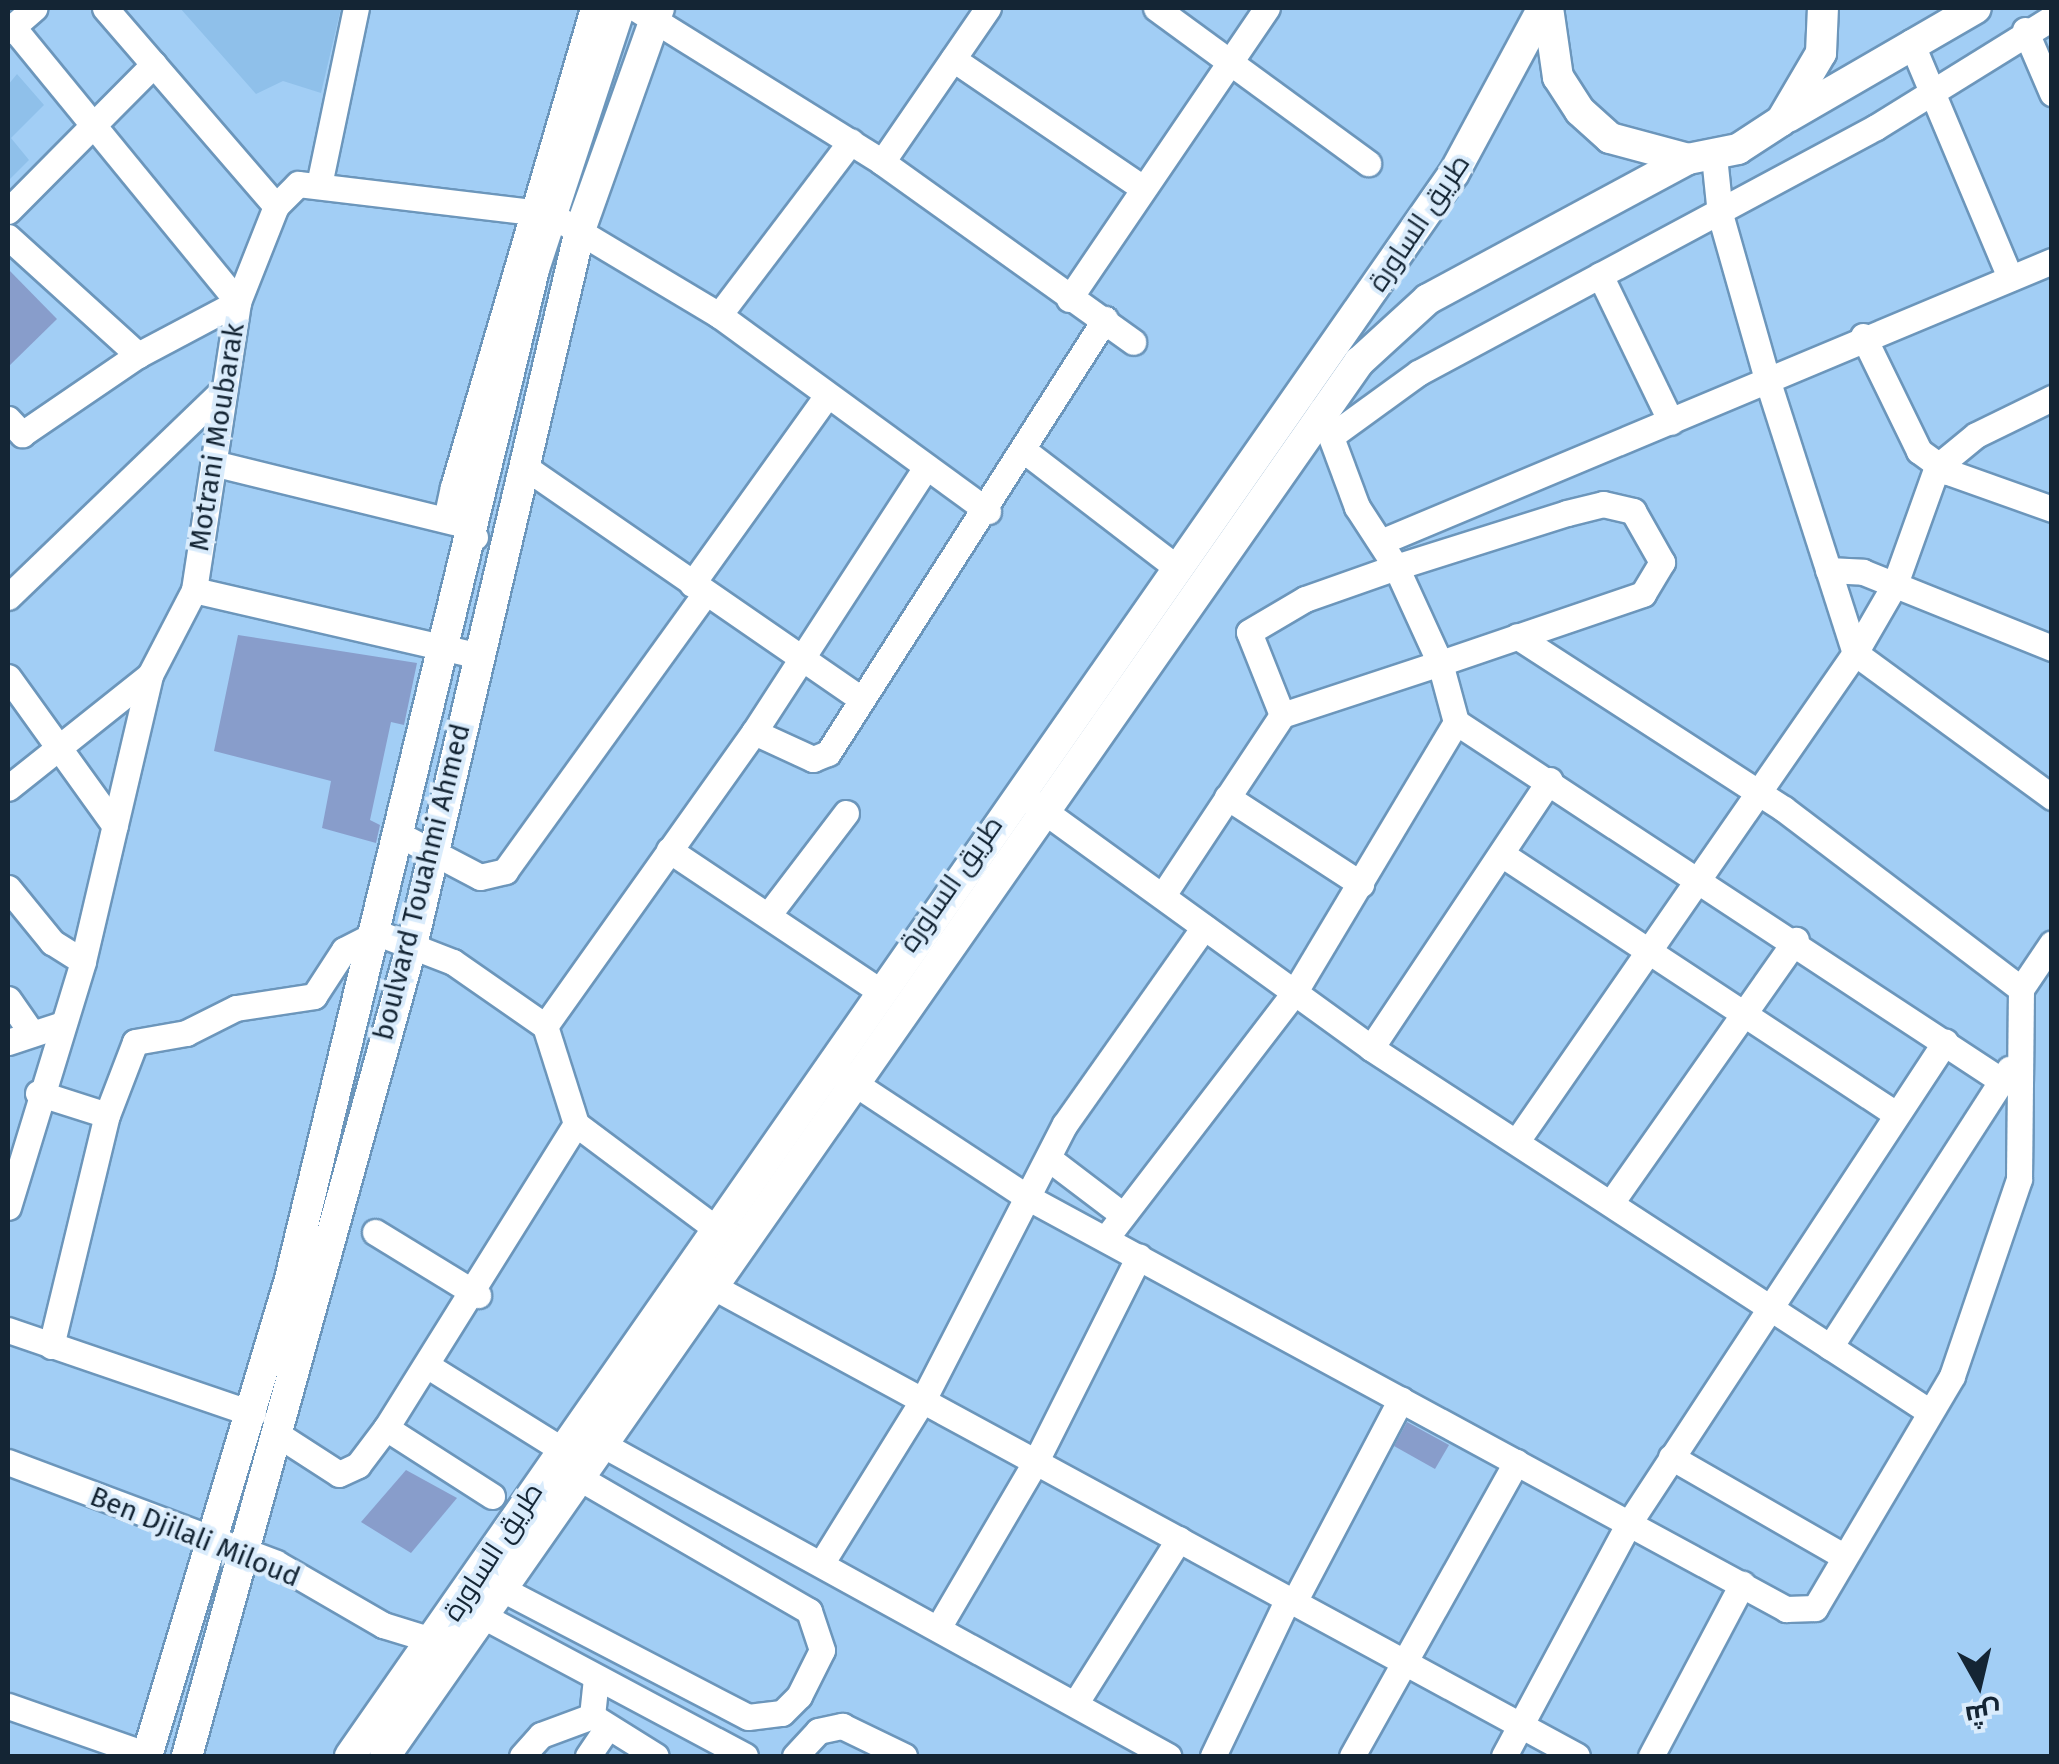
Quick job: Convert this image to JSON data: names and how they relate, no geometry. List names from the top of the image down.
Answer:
{
  "streets": {
    "main road": ["طريق الساورة", "boulvard Touahmi Ahmed"],
    "street": ["Motrani Moubarak", "Ben Djilali Miloud"]
  },
  "crossings": [
    ["طريق الساورة", "Ben Djilali Miloud"],
    ["boulvard Touahmi Ahmed", "Ben Djilali Miloud"]
  ],
  "north": "bottom"
}
